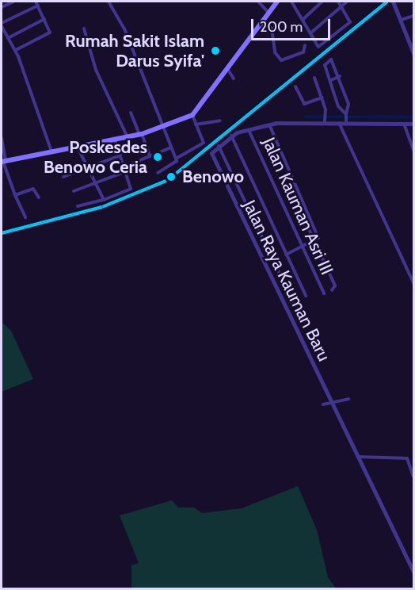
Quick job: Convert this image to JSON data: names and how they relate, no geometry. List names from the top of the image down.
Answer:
{
  "streets": {
    "street": ["Jalan Kauman Asri III", "Jalan Raya Kauman Baru"]
  },
  "places": ["Rumah Sakit Islam Darus Syifa'", "Poskesdes Benowo Ceria", "Benowo"],
  "scale_bar": "200 m"
}
